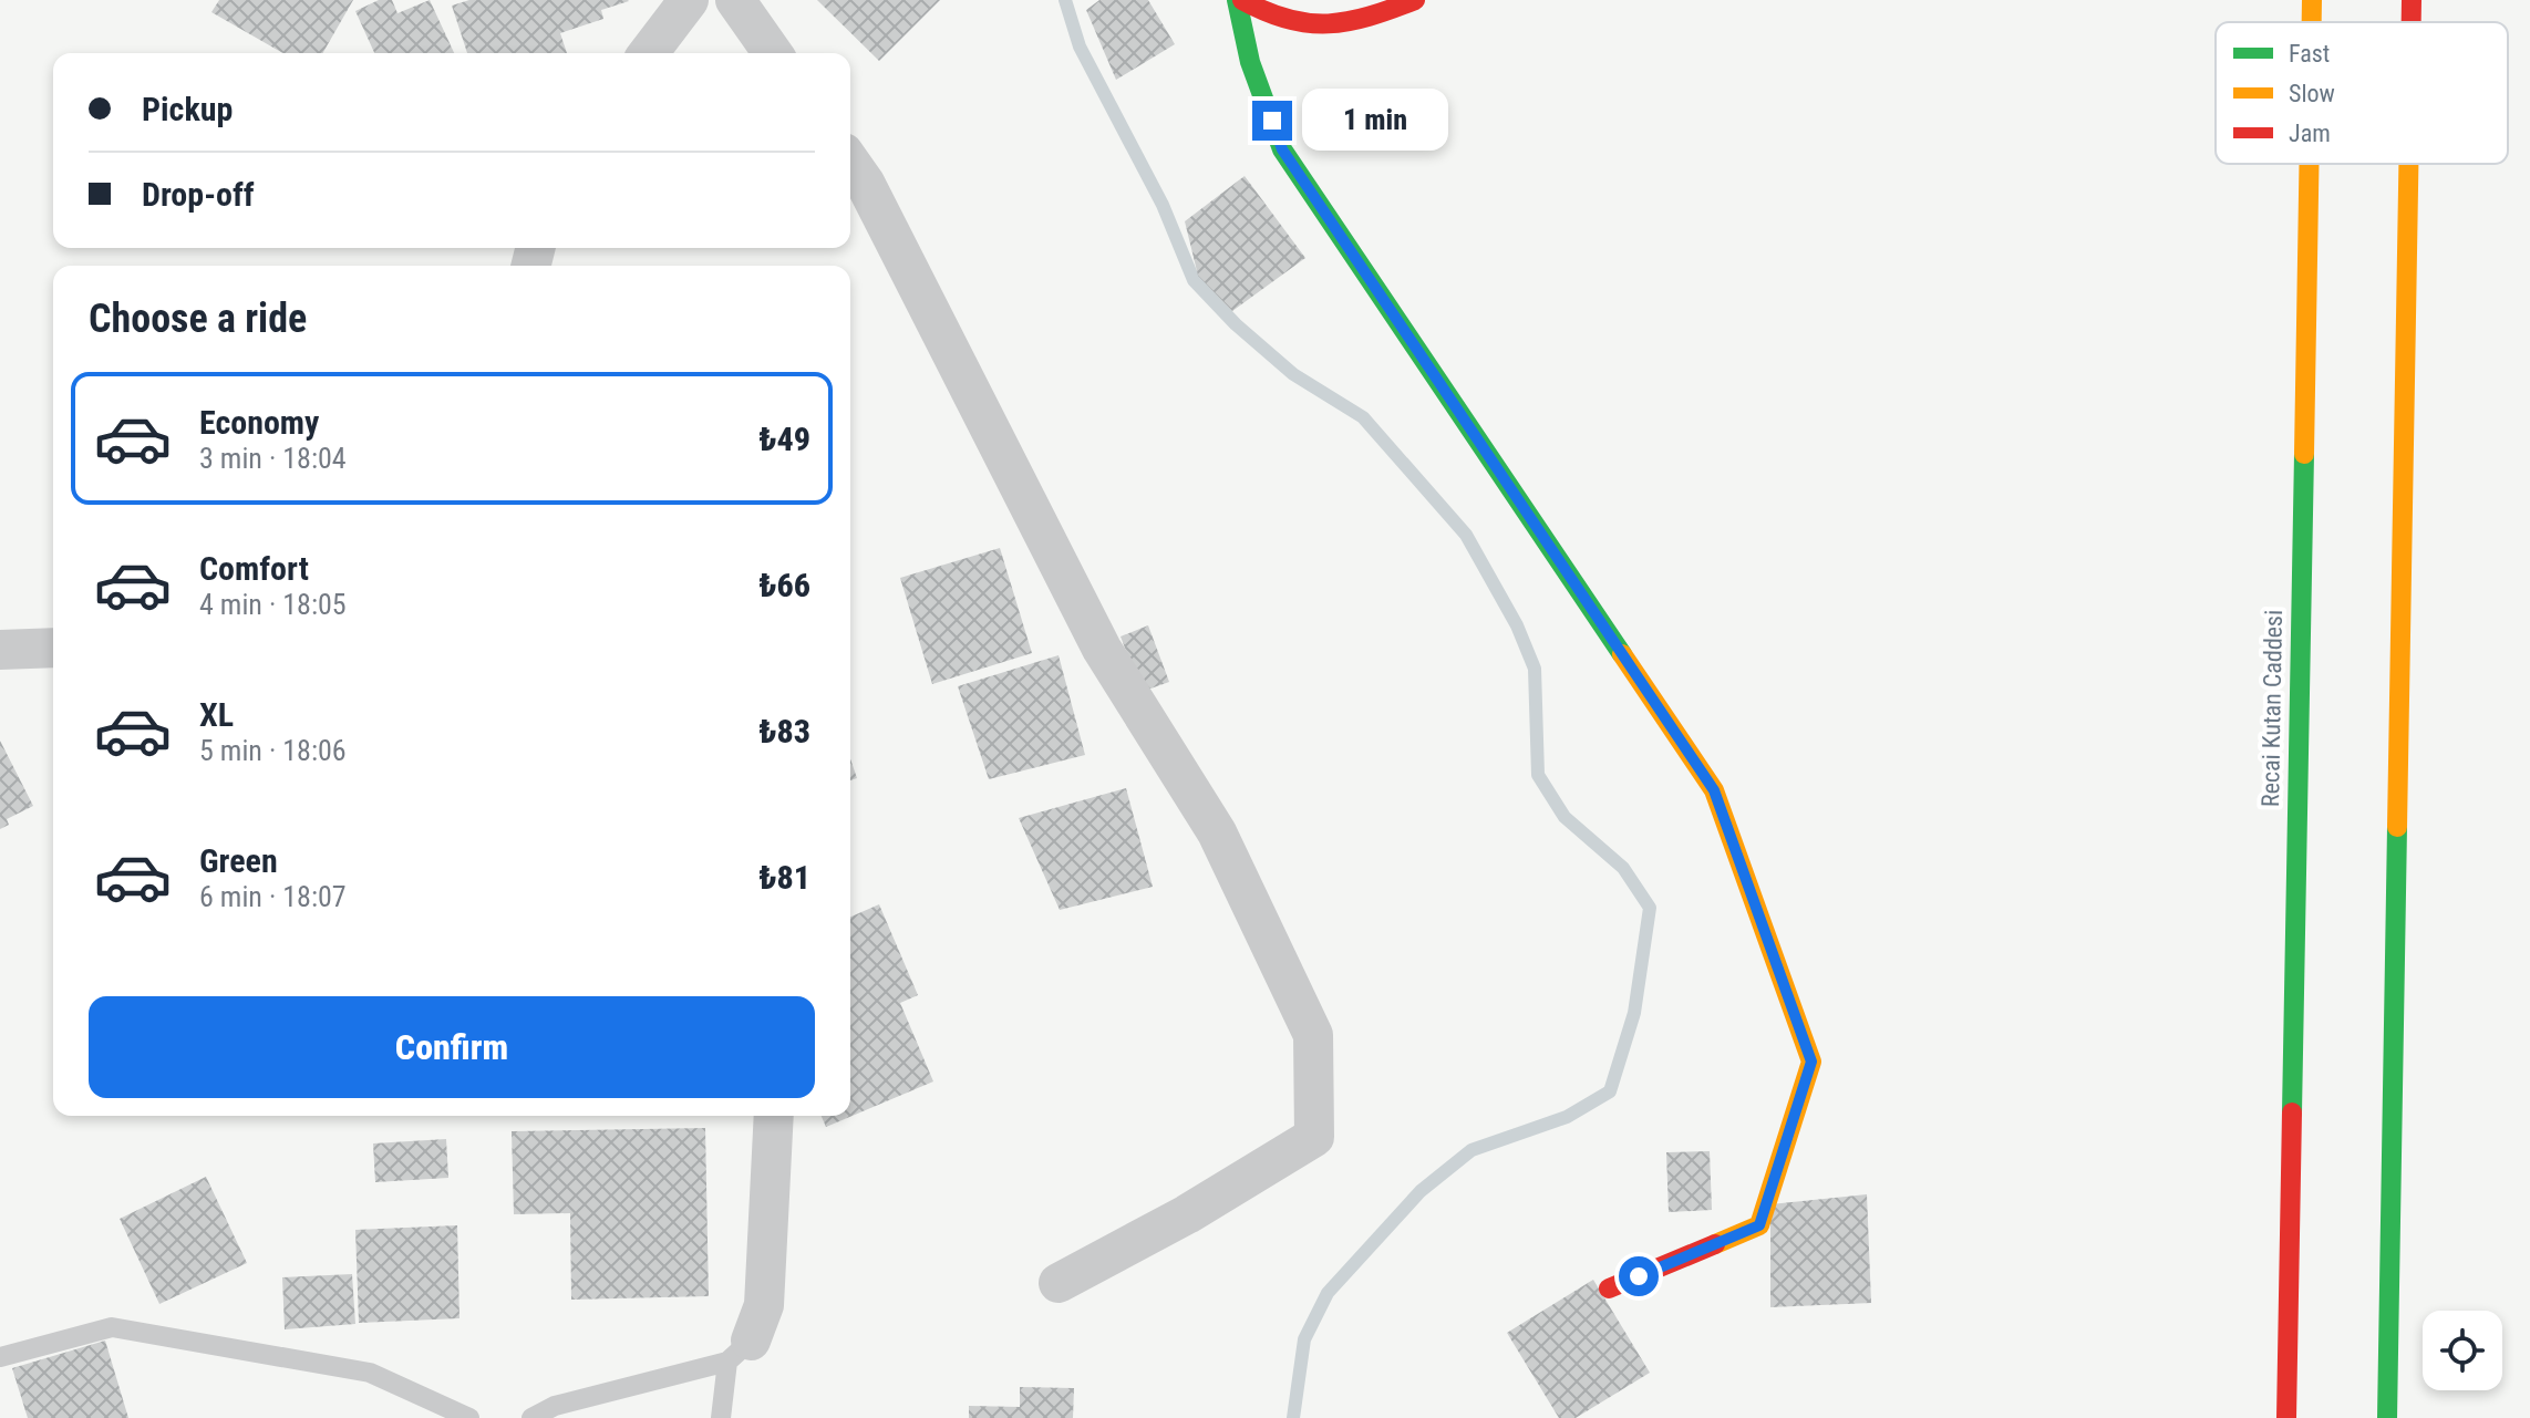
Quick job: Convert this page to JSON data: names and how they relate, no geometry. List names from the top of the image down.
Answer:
{
  "streets": {
    "main road": ["Recai Kutan Caddesi"]
  },
  "legend": ["Fast", "Slow", "Jam"],
  "page": {
    "banner": ["Pickup", "Drop-off"],
    "bubble": "1 min",
    "heading": "Choose a ride",
    "list": [
      {
        "name": "Economy",
        "note": "3 min · 18:04",
        "value": "₺49"
      },
      {
        "name": "Comfort",
        "note": "4 min · 18:05",
        "value": "₺66"
      },
      {
        "name": "XL",
        "note": "5 min · 18:06",
        "value": "₺83"
      },
      {
        "name": "Green",
        "note": "6 min · 18:07",
        "value": "₺81"
      }
    ],
    "buttons": "Confirm"
  }
}
